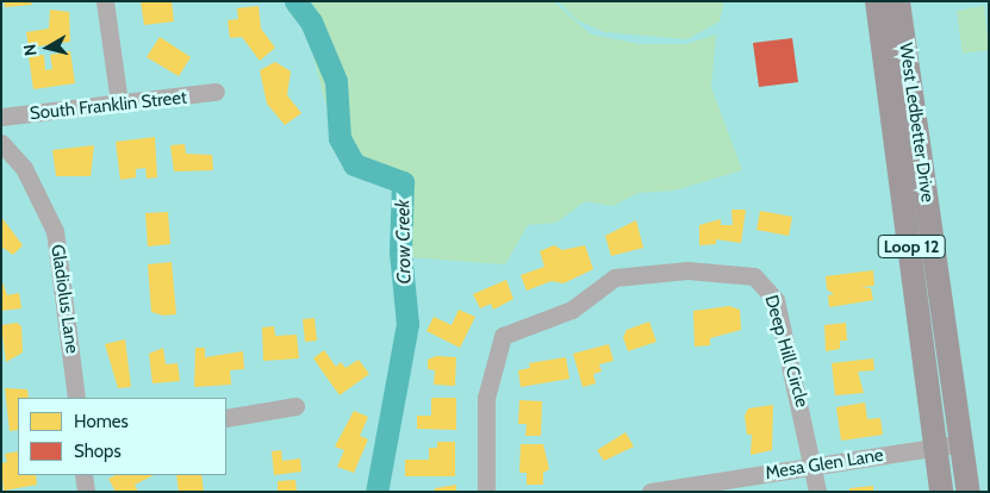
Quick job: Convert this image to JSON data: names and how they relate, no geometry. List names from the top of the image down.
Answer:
{
  "streets": {
    "main road": ["West Ledbetter Drive", "Loop 12"],
    "street": [
      "South Franklin Street",
      "Gladiolus Lane",
      "Deep Hill Circle",
      "Mesa Glen Lane"
    ]
  },
  "crossings": [
    ["West Ledbetter Drive", "Mesa Glen Lane"],
    ["Deep Hill Circle", "Mesa Glen Lane"]
  ],
  "water": ["Crow Creek"],
  "legend": ["Homes", "Shops"],
  "north": "left"
}
